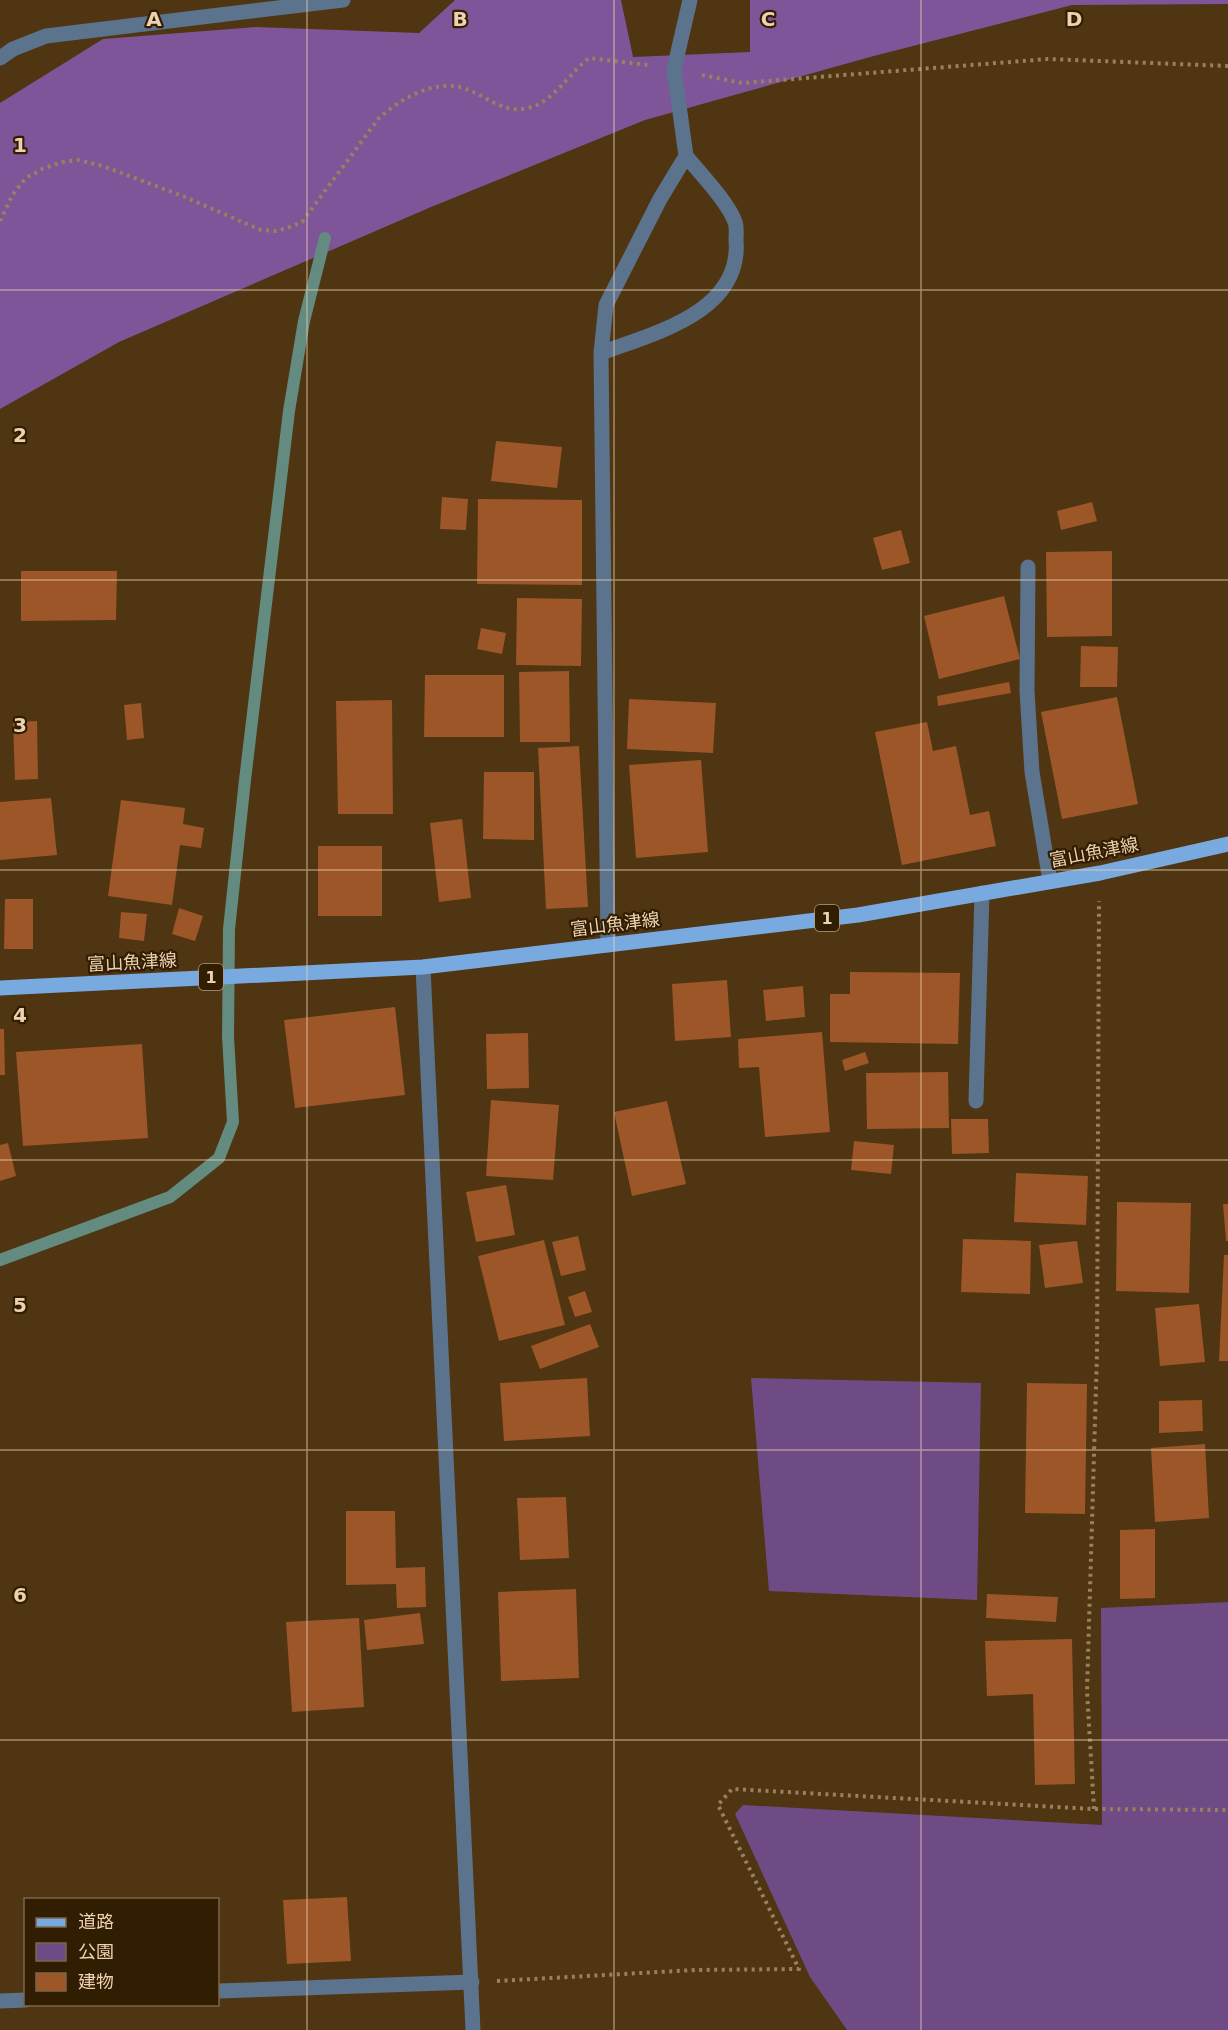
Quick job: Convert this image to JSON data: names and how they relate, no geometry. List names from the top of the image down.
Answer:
{
  "streets": {
    "main road": ["富山魚津線", "1"]
  },
  "legend": ["道路", "公園", "建物"],
  "grid": {
    "columns": [
      "A",
      "B",
      "C",
      "D"
    ],
    "rows": [
      "1",
      "2",
      "3",
      "4",
      "5",
      "6"
    ]
  }
}
